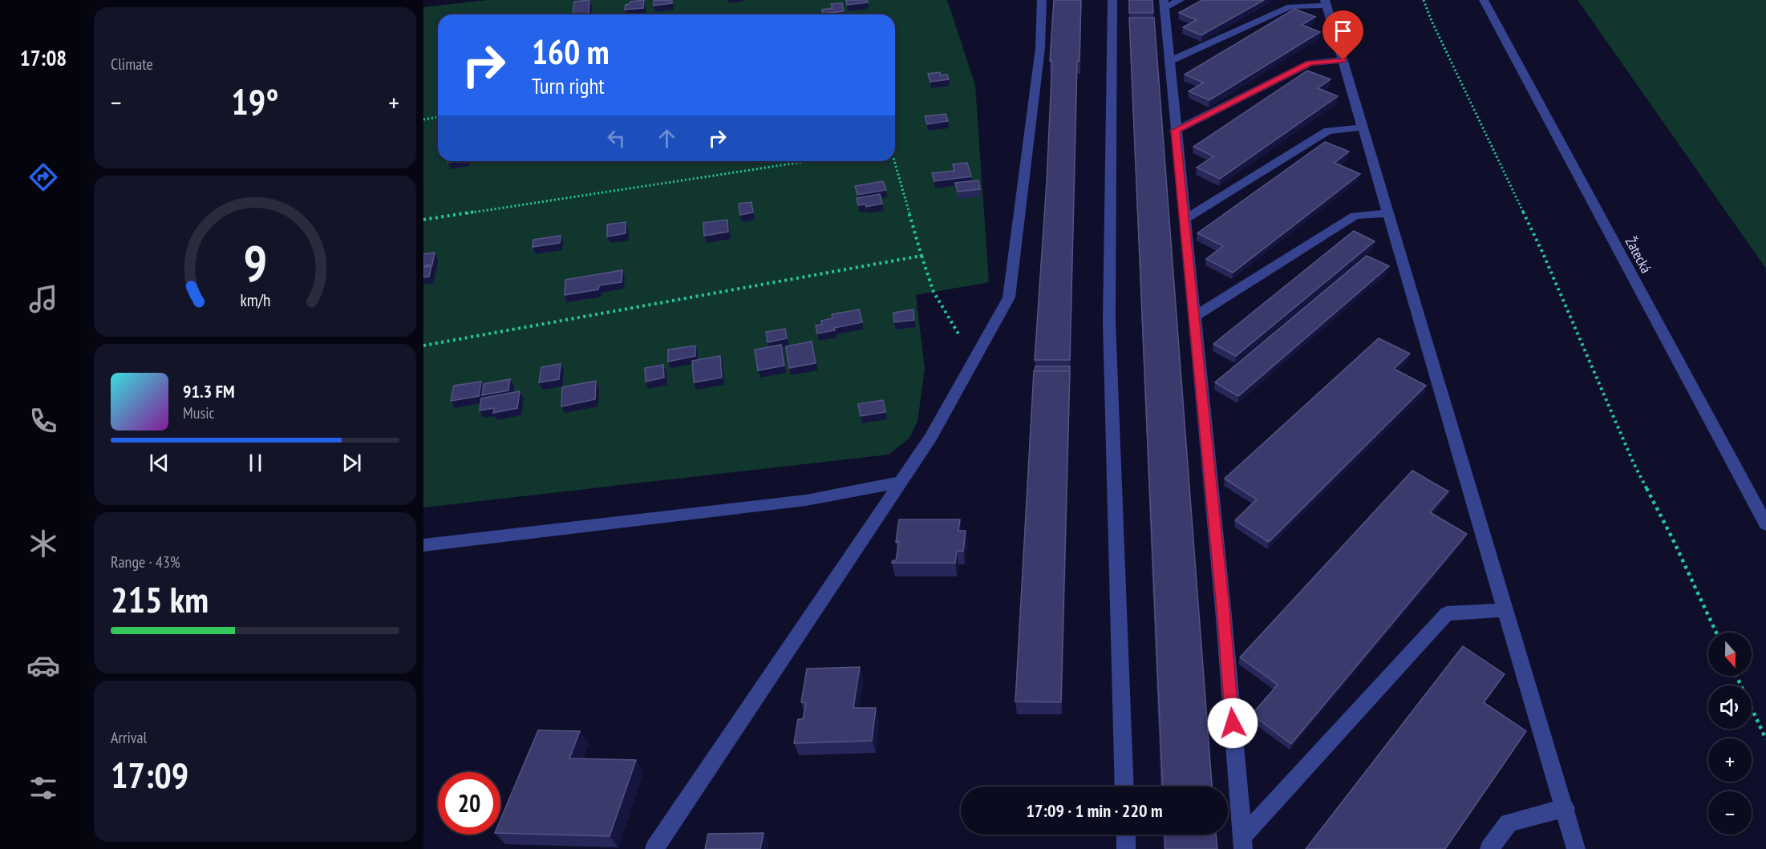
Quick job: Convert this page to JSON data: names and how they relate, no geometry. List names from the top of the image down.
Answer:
{
  "streets": {
    "street": ["Žatecká"]
  },
  "north": "bottom",
  "page": {
    "tabs": "17:08",
    "tile": [
      "Climate",
      ["Range · 43%", "215 km"],
      ["Arrival", "17:09"]
    ],
    "turn": ["160 m", "Turn right"],
    "heat": ["−", "19°", "+"],
    "song": ["91.3 FM", "Music"],
    "map_buttons": ["+", "−"],
    "limit": "20",
    "trip": "17:09 · 1 min · 220 m",
    "gauge": ["9", "km/h"]
  }
}
